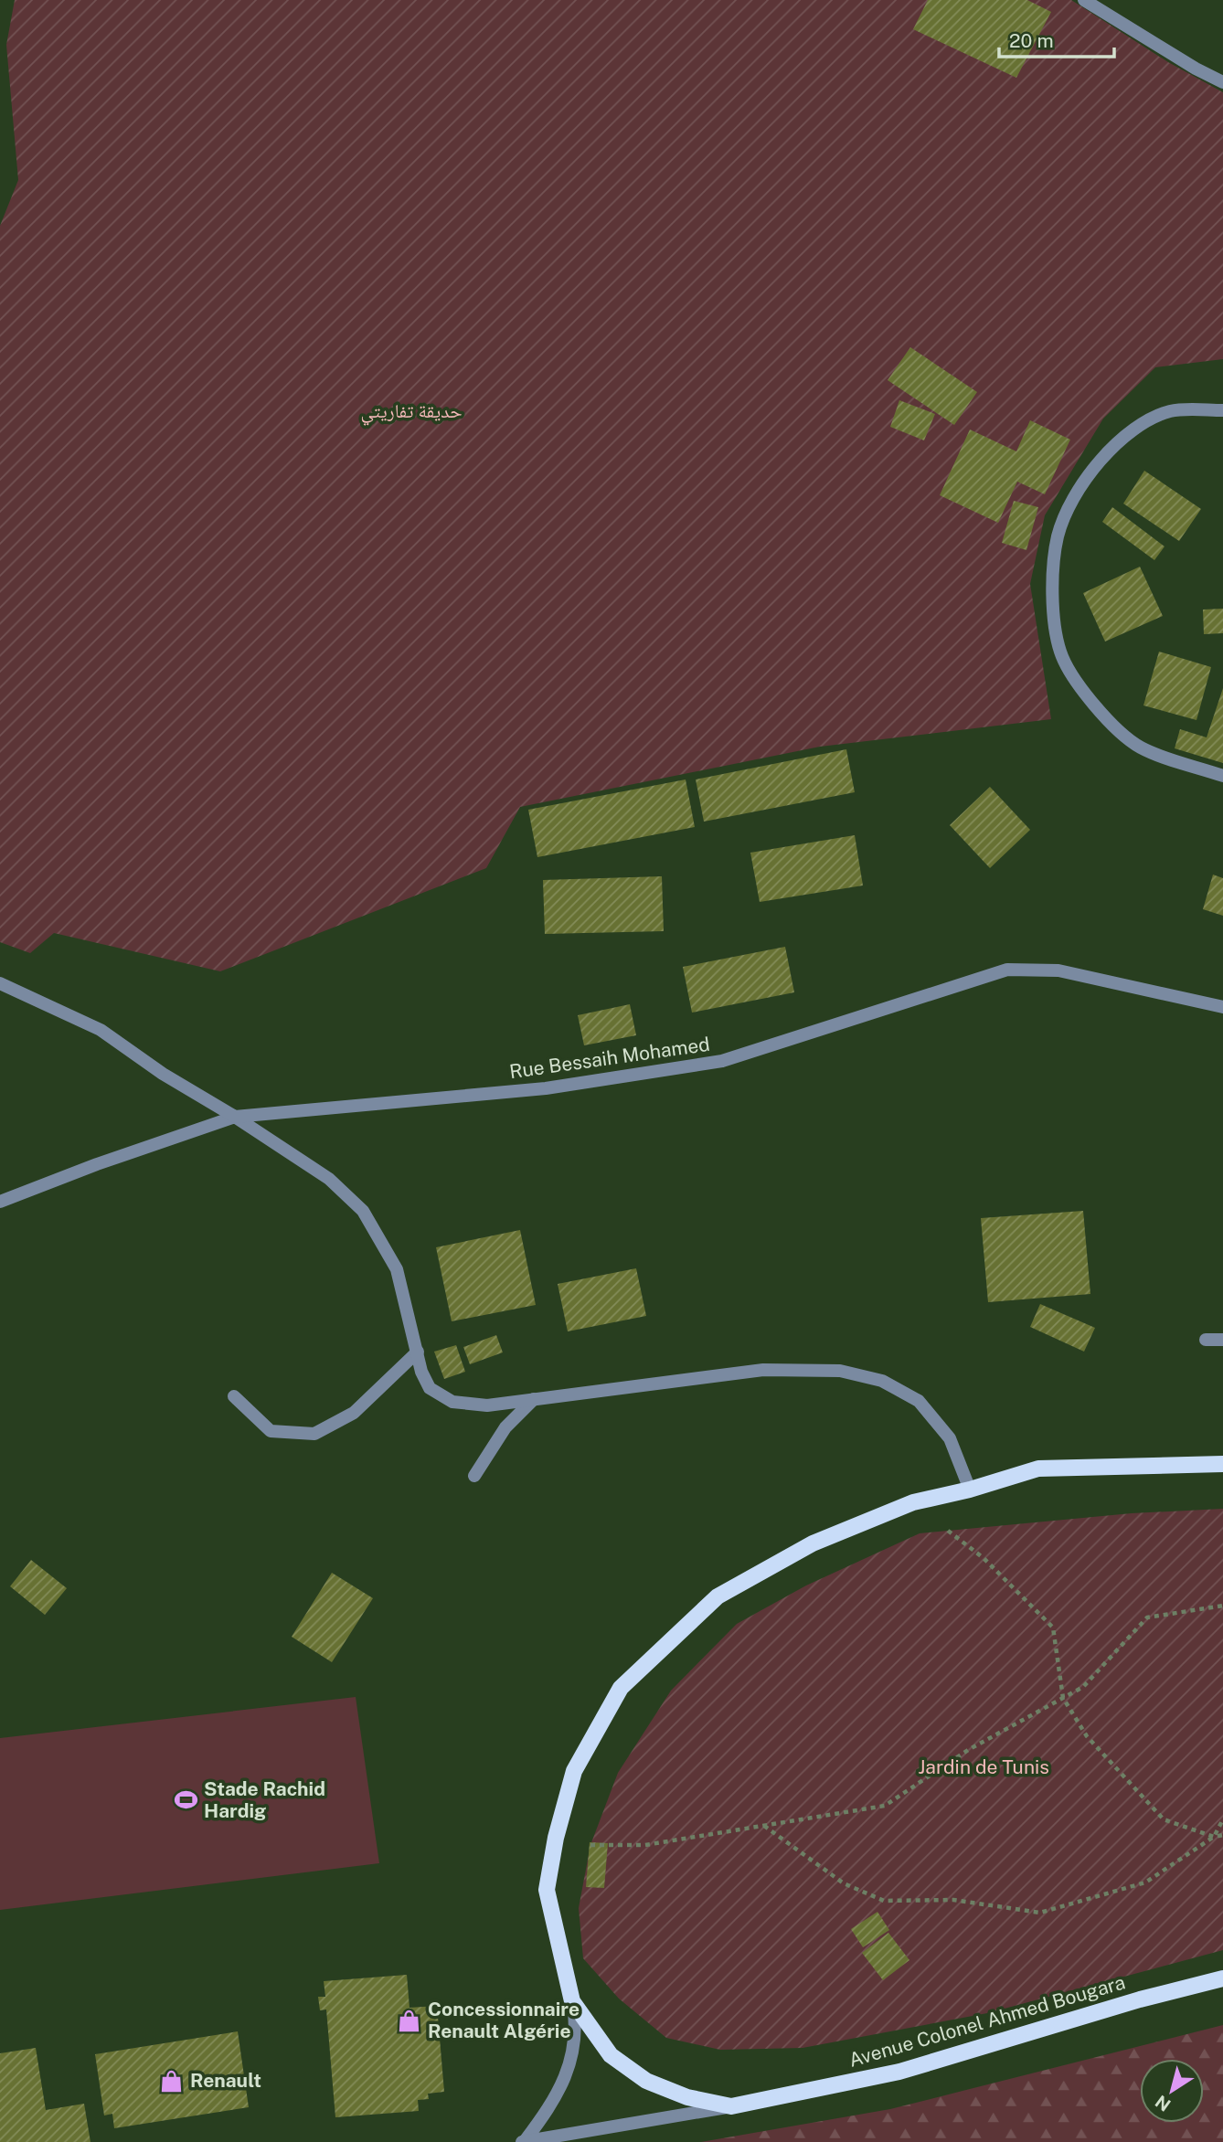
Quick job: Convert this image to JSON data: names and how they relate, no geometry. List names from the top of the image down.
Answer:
{
  "streets": {
    "main road": ["Avenue Colonel Ahmed Bougara"],
    "street": ["Rue Bessaih Mohamed"]
  },
  "parks": ["حديقة تفاريتي", "Jardin de Tunis"],
  "places": {
    "sports": ["Stade Rachid Hardig"],
    "shop": ["Concessionnaire Renault Algérie", "Renault"]
  },
  "scale_bar": "20 m",
  "north": "bottom left"
}
